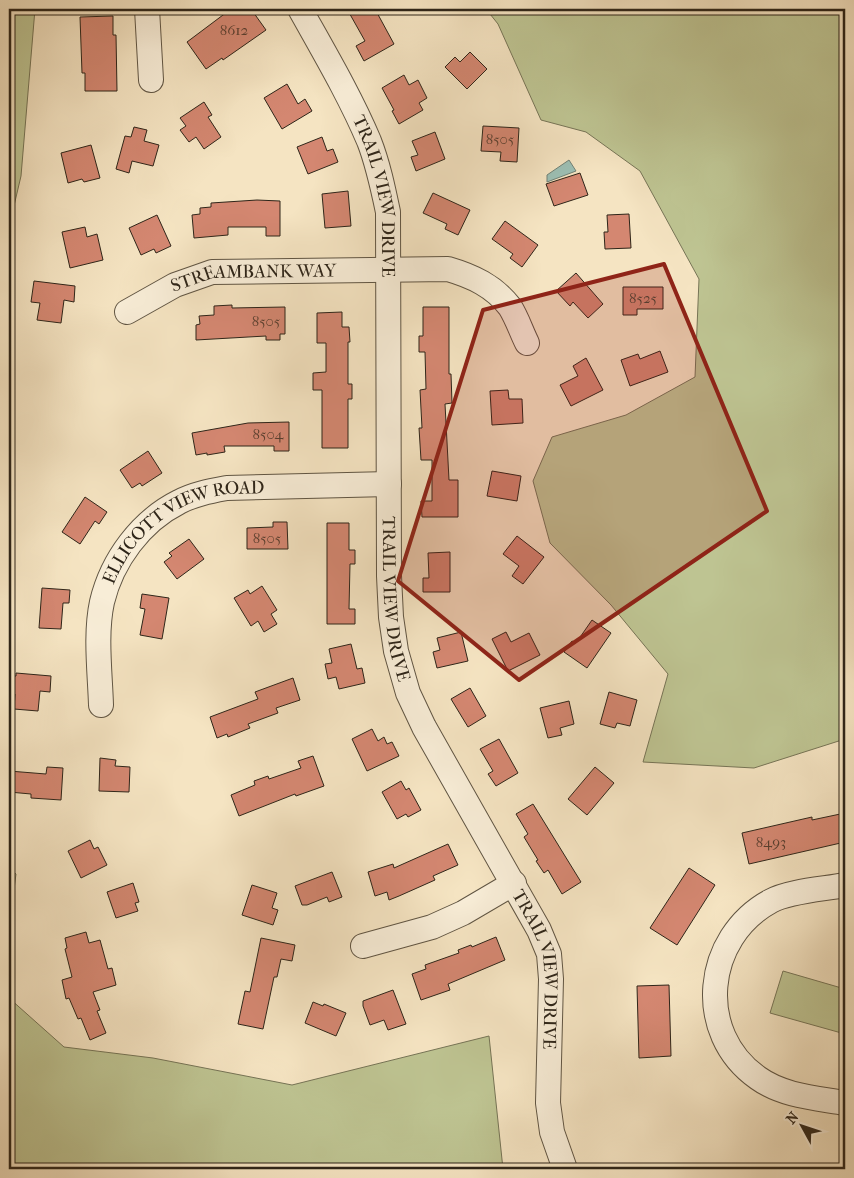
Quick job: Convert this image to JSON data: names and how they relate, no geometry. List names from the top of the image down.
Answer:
{
  "streets": {
    "street": ["TRAIL VIEW DRIVE", "STREAMBANK WAY", "ELLICOTT VIEW ROAD"]
  },
  "crossings": [
    ["TRAIL VIEW DRIVE", "STREAMBANK WAY"],
    ["TRAIL VIEW DRIVE", "ELLICOTT VIEW ROAD"]
  ],
  "house_numbers": [
    "8612",
    "8505",
    "8525",
    "8505",
    "8504",
    "8505",
    "8493"
  ],
  "north": "top left"
}
